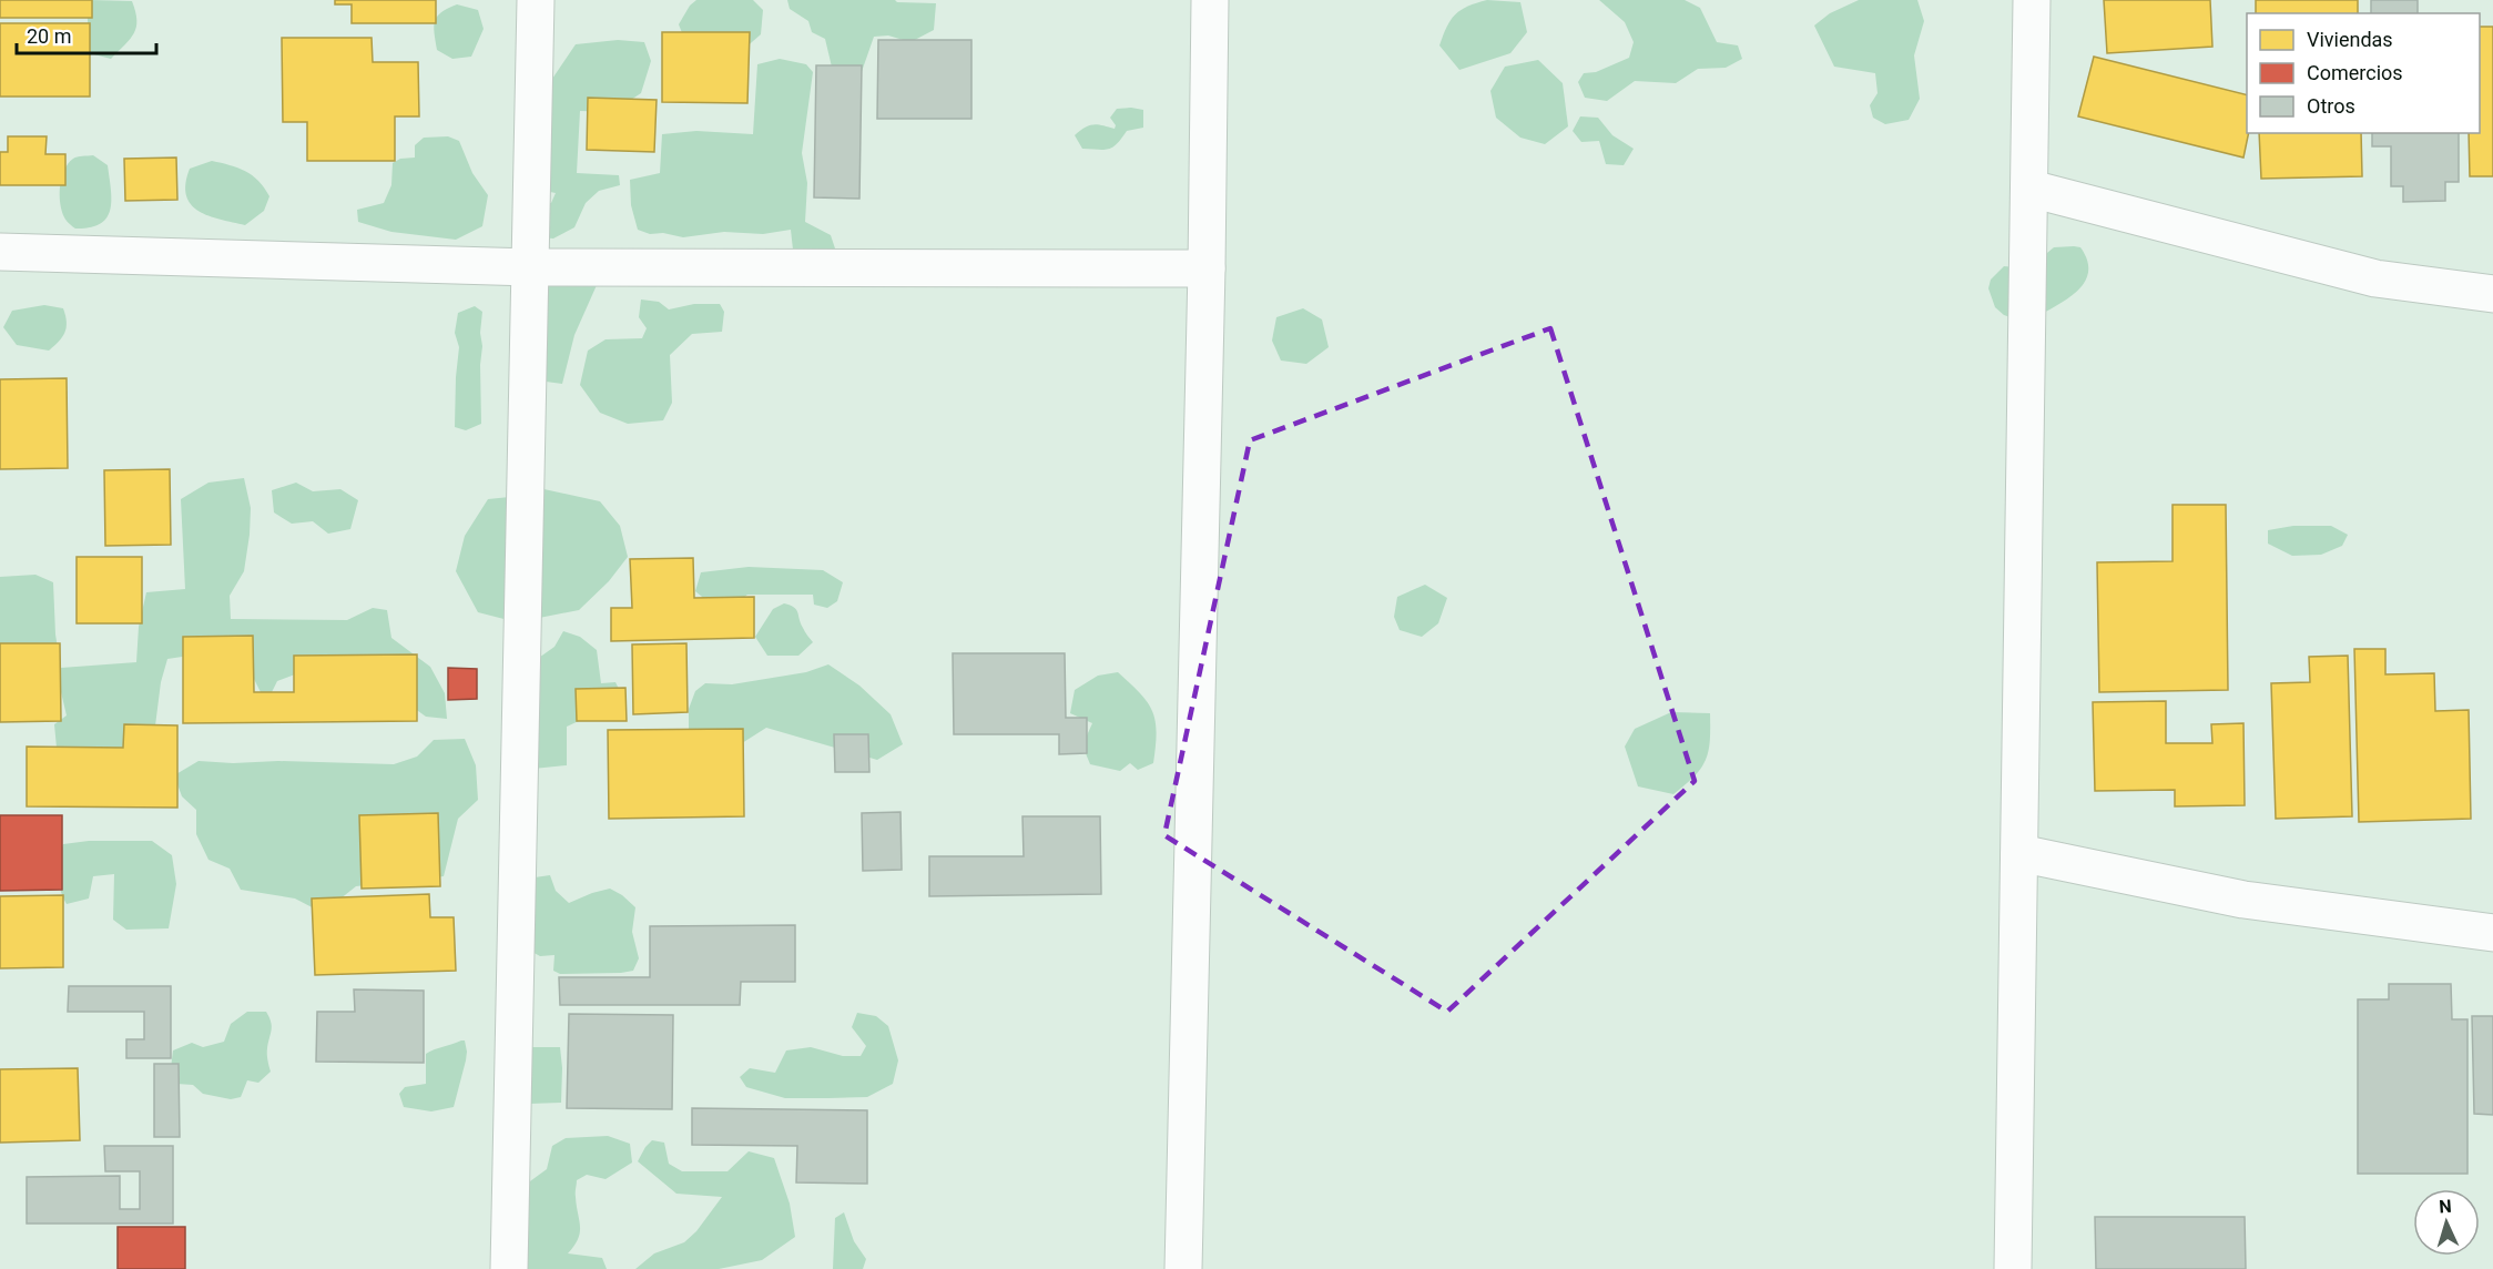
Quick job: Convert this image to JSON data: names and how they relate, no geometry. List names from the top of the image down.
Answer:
{
  "legend": ["Viviendas", "Comercios", "Otros"],
  "scale_bar": "20 m",
  "north": "top"
}
